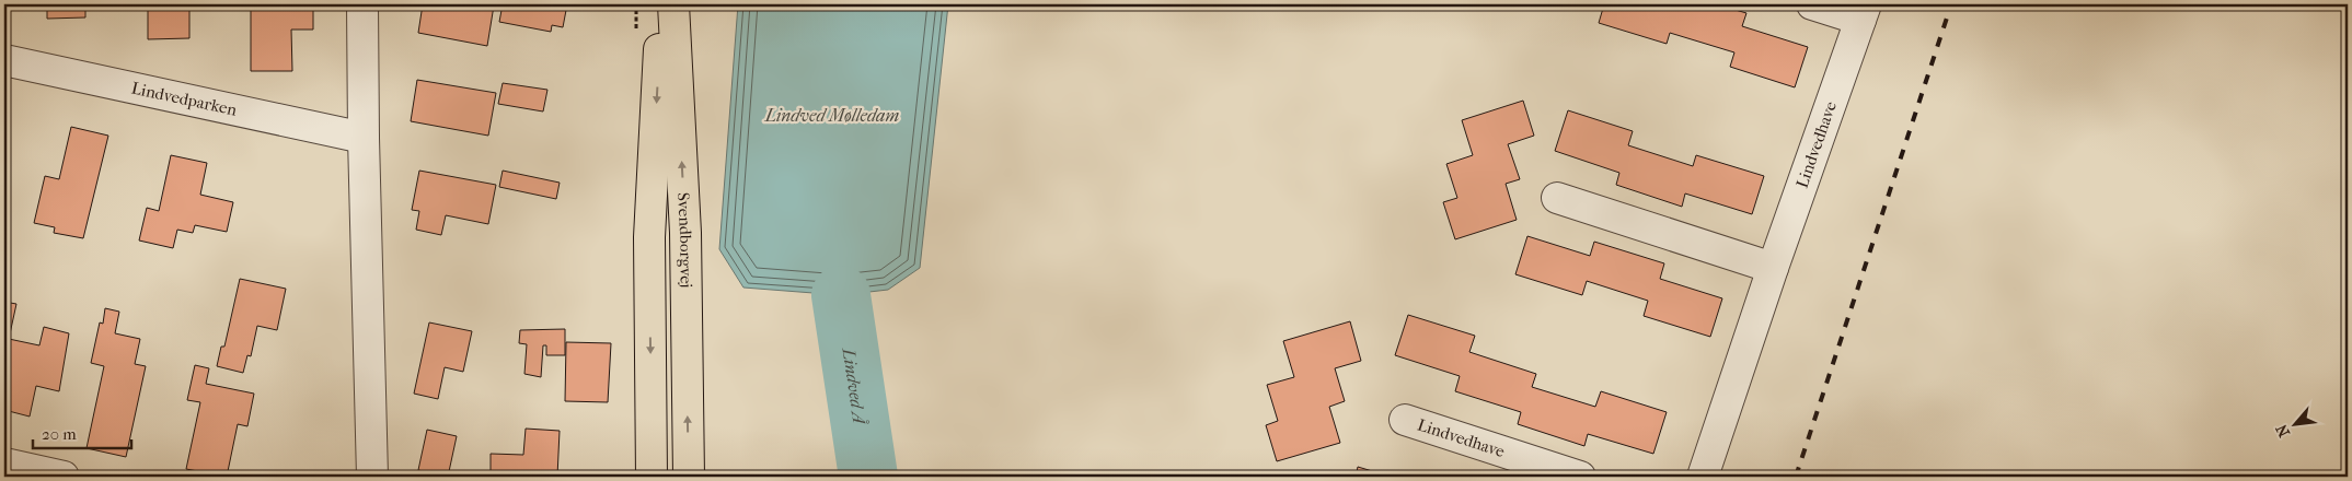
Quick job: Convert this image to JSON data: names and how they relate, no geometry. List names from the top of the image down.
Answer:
{
  "streets": {
    "main road": ["Svendborgvej"],
    "street": ["Lindvedparken", "Lindvedhave"]
  },
  "water": ["Lindved Mølledam", "Lindved Å"],
  "scale_bar": "20 m",
  "north": "bottom left"
}
